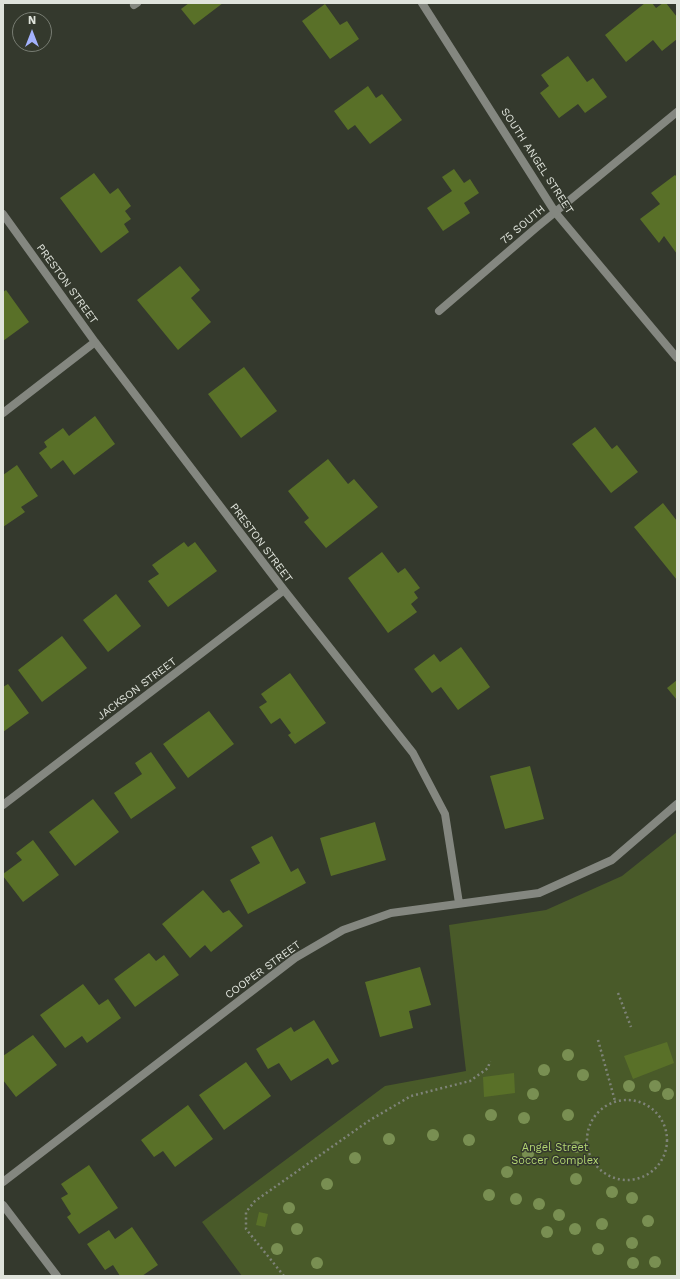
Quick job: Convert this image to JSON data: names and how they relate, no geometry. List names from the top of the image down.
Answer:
{
  "streets": {
    "street": [
      "SOUTH ANGEL STREET",
      "75 SOUTH",
      "PRESTON STREET",
      "JACKSON STREET",
      "COOPER STREET"
    ]
  },
  "crossings": [
    ["SOUTH ANGEL STREET", "75 SOUTH"],
    ["PRESTON STREET", "JACKSON STREET"],
    ["PRESTON STREET", "COOPER STREET"]
  ],
  "parks": ["Angel Street Soccer Complex"],
  "north": "top"
}
